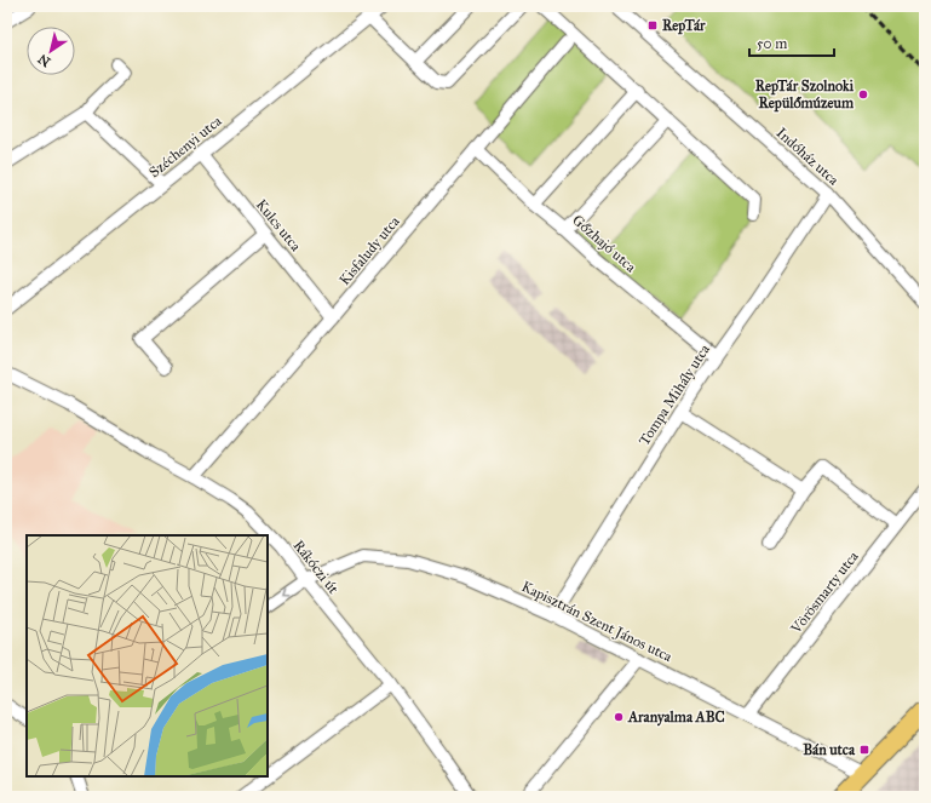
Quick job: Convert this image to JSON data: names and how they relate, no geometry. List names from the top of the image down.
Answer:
{
  "streets": {
    "street": [
      "Széchenyi utca",
      "Indóház utca",
      "Kulcs utca",
      "Gőzhajó utca",
      "Kisfaludy utca",
      "Tompa Mihály utca",
      "Rákóczi út",
      "Vörösmarty utca",
      "Kapisztrán Szent János utca"
    ]
  },
  "crossings": [
    ["Széchenyi utca", "Kulcs utca"],
    ["Indóház utca", "Tompa Mihály utca"],
    ["Kulcs utca", "Kisfaludy utca"],
    ["Gőzhajó utca", "Kisfaludy utca"],
    ["Gőzhajó utca", "Tompa Mihály utca"],
    ["Kisfaludy utca", "Rákóczi út"],
    ["Tompa Mihály utca", "Kapisztrán Szent János utca"],
    ["Rákóczi út", "Kapisztrán Szent János utca"],
    ["Vörösmarty utca", "Kapisztrán Szent János utca"]
  ],
  "places": {
    "transit": ["RepTár", "Bán utca"],
    "other": ["RepTár Szolnoki Repülőmúzeum", "Aranyalma ABC"]
  },
  "scale_bar": "50 m",
  "north": "bottom left"
}
